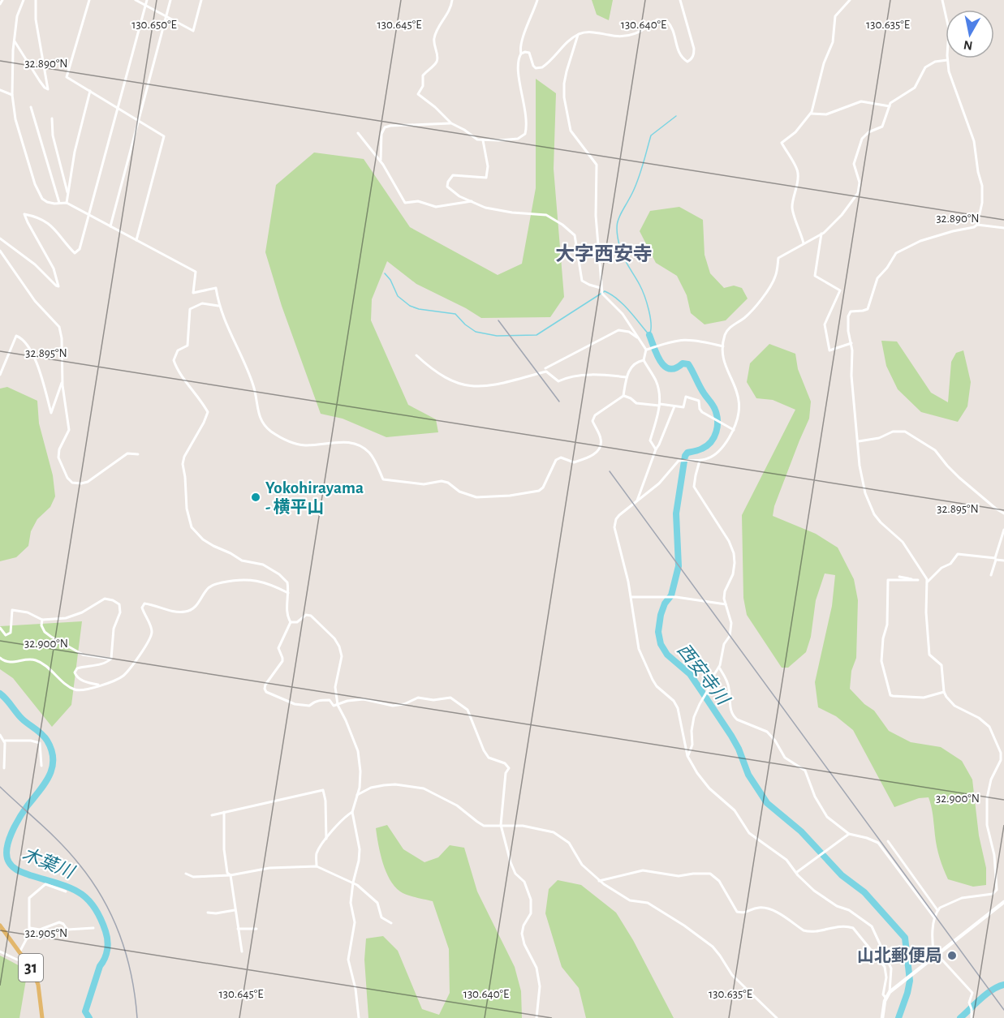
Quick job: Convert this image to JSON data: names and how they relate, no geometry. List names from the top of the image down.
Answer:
{
  "streets": {
    "main road": ["31"]
  },
  "districts": ["大字西安寺"],
  "water": ["西安寺川", "木葉川"],
  "places": ["Yokohirayama - 横平山", "山北郵便局"],
  "north": "bottom",
  "coordinates": [
    "130.650°E",
    "130.645°E",
    "130.640°E",
    "130.635°E",
    "32.890°N",
    "32.895°N",
    "32.900°N",
    "32.905°N"
  ]
}
